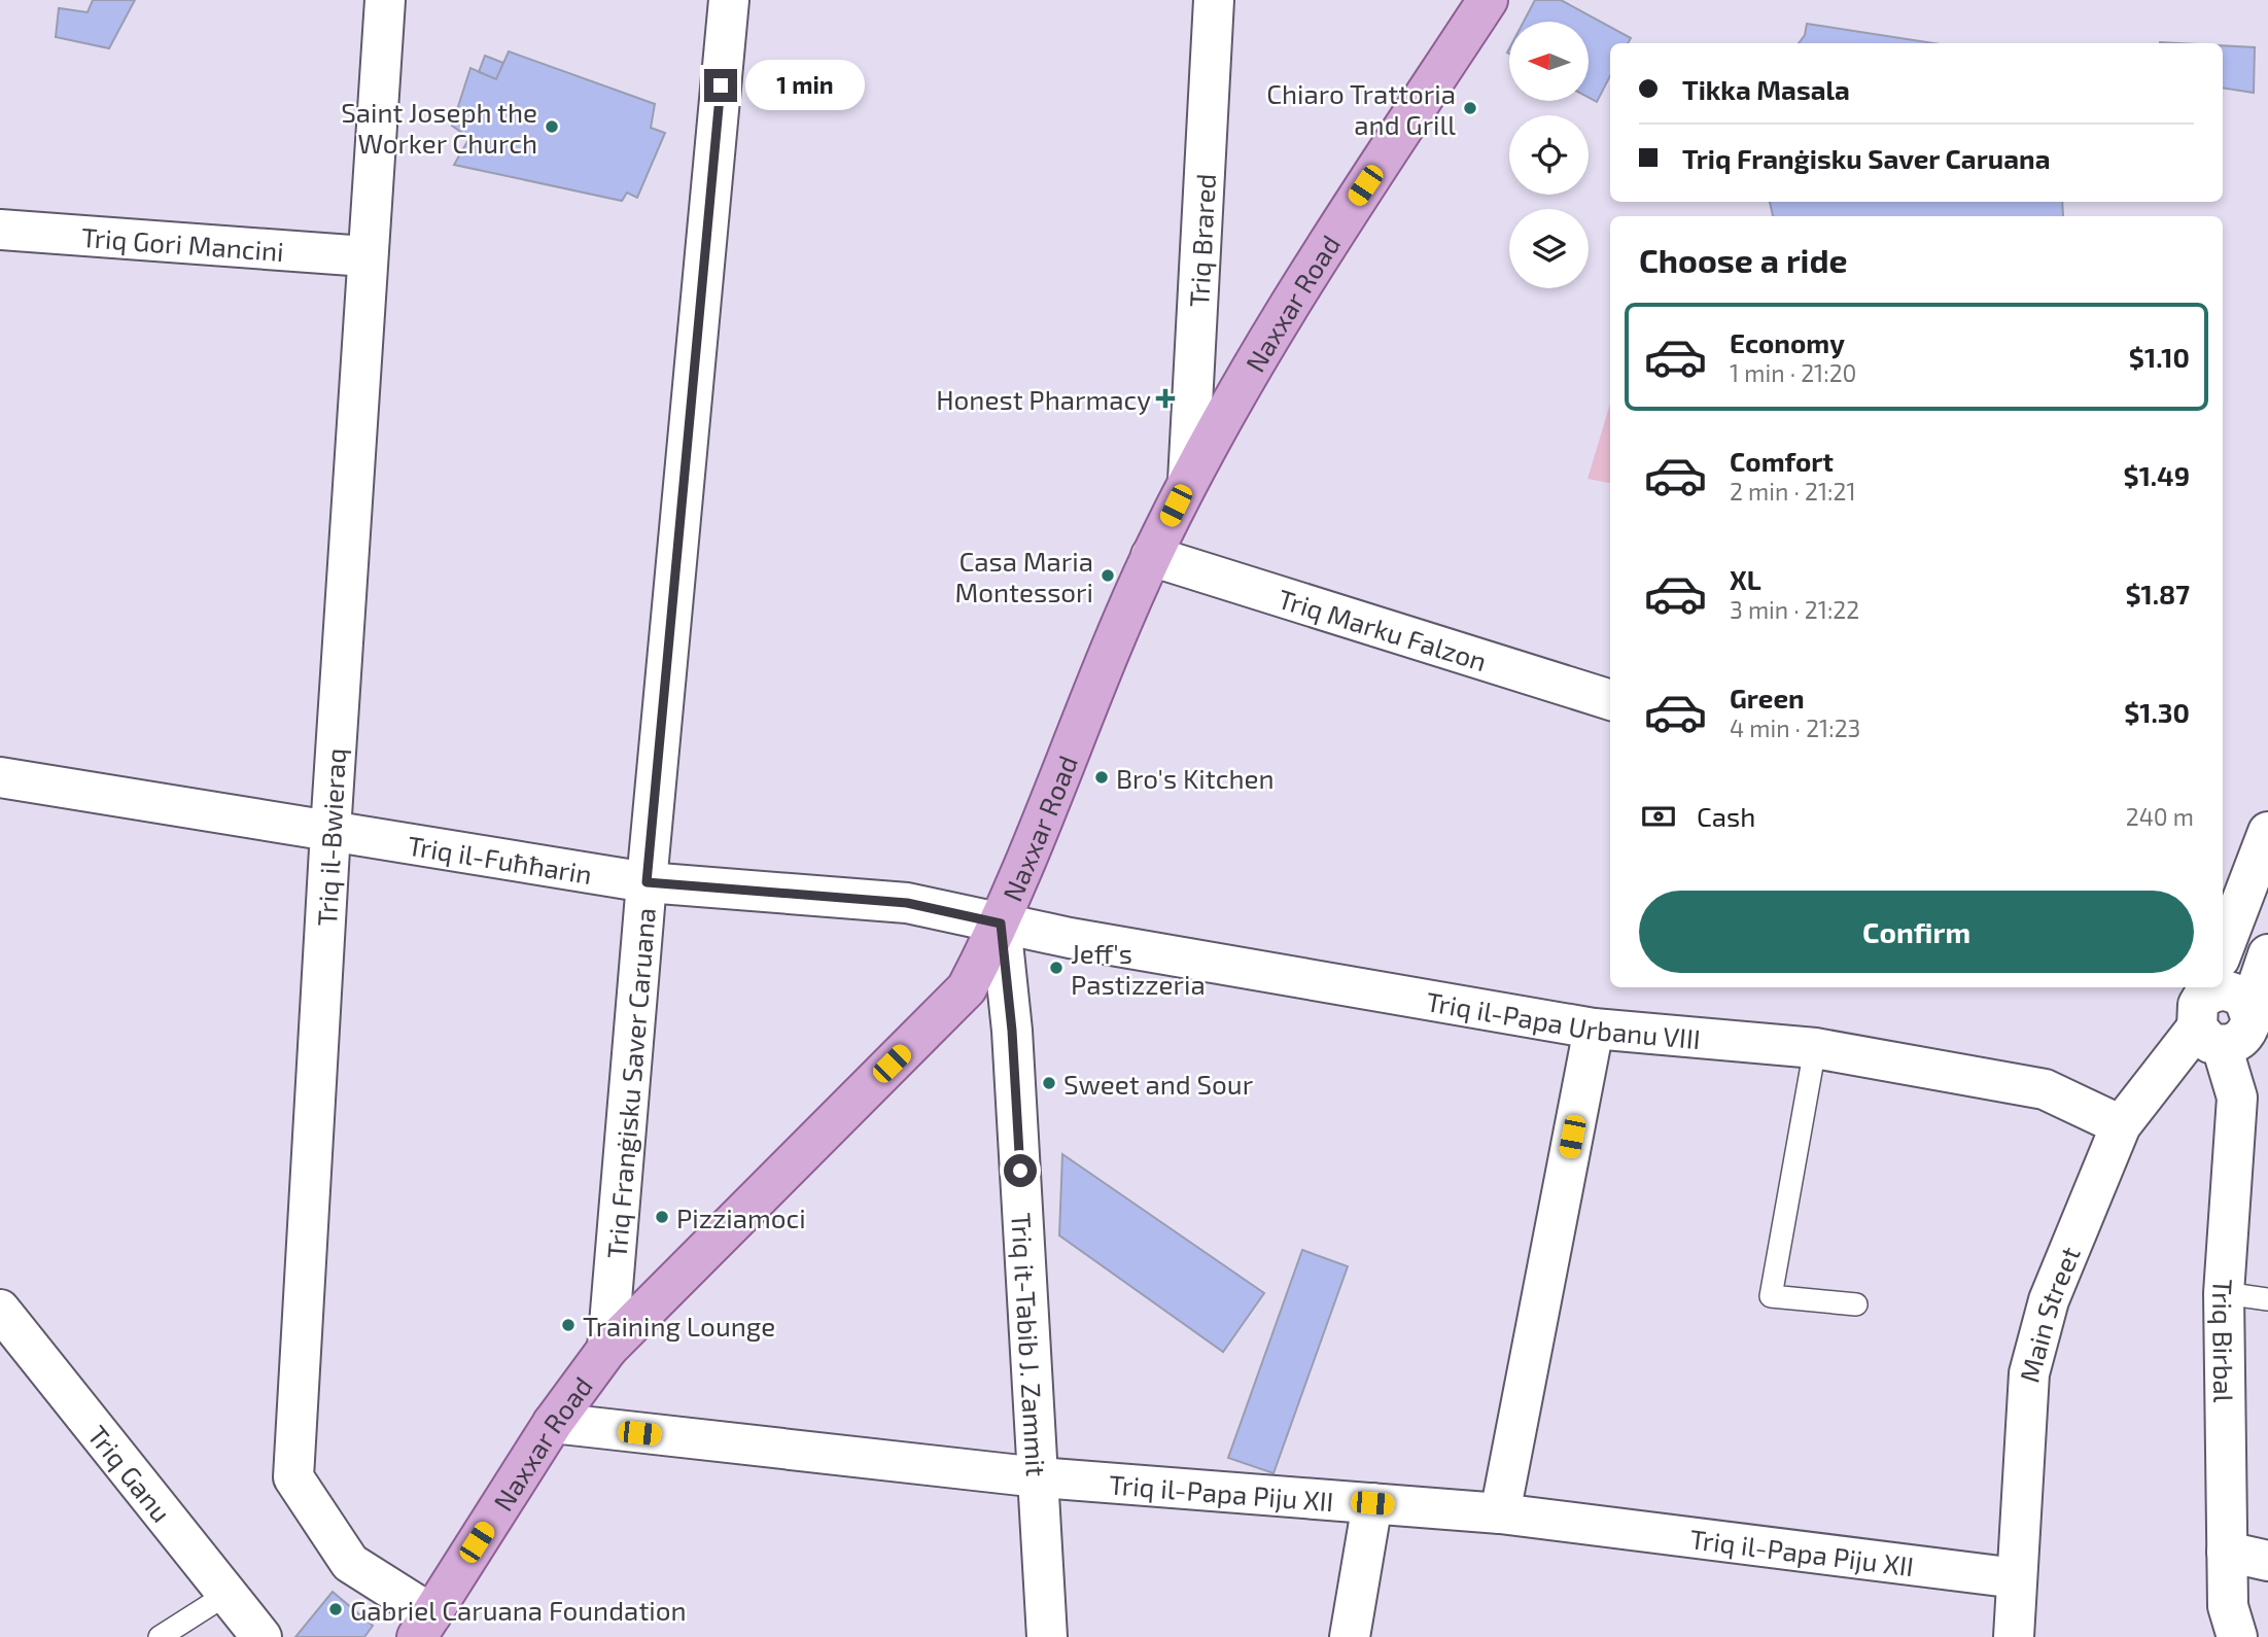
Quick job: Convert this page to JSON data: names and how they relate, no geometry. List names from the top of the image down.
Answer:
{
  "streets": {
    "main road": ["Naxxar Road"],
    "street": [
      "Triq Brared",
      "Triq Gori Mancini",
      "Triq Marku Falzon",
      "Triq il-Bwieraq",
      "Triq il-Fuħħarin",
      "Triq il-Papa Urbanu VIII",
      "Triq Franġisku Saver Caruana",
      "Main Street",
      "Triq Birbal",
      "Triq it-Tabib J. Zammit",
      "Triq Ganu",
      "Triq il-Papa Piju XII"
    ]
  },
  "crossings": [
    ["Triq Brared", "Naxxar Road"],
    ["Triq Gori Mancini", "Triq il-Bwieraq"],
    ["Naxxar Road", "Triq Marku Falzon"],
    ["Naxxar Road", "Triq il-Bwieraq"],
    ["Naxxar Road", "Triq il-Fuħħarin"],
    ["Naxxar Road", "Triq il-Papa Urbanu VIII"],
    ["Naxxar Road", "Triq Franġisku Saver Caruana"],
    ["Naxxar Road", "Triq it-Tabib J. Zammit"],
    ["Naxxar Road", "Triq il-Papa Piju XII"],
    ["Triq il-Bwieraq", "Triq il-Fuħħarin"],
    ["Triq il-Fuħħarin", "Triq il-Papa Urbanu VIII"],
    ["Triq il-Fuħħarin", "Triq Franġisku Saver Caruana"],
    ["Triq il-Fuħħarin", "Triq it-Tabib J. Zammit"],
    ["Triq il-Papa Urbanu VIII", "Main Street"],
    ["Triq il-Papa Urbanu VIII", "Triq it-Tabib J. Zammit"],
    ["Main Street", "Triq Birbal"],
    ["Main Street", "Triq il-Papa Piju XII"],
    ["Triq it-Tabib J. Zammit", "Triq il-Papa Piju XII"]
  ],
  "places": {
    "other": [
      "Chiaro Trattoria and Grill",
      "Saint Joseph the Worker Church",
      "Casa Maria Montessori",
      "Bro's Kitchen",
      "Jeff's Pastizzeria",
      "Sweet and Sour",
      "Pizziamoci",
      "Training Lounge",
      "Gabriel Caruana Foundation"
    ],
    "health": ["Honest Pharmacy"]
  },
  "north": "left",
  "page": {
    "banner": ["Tikka Masala", "Triq Franġisku Saver Caruana"],
    "bubble": "1 min",
    "heading": "Choose a ride",
    "list": [
      {
        "name": "Economy",
        "note": "1 min · 21:20",
        "value": "$1.10"
      },
      {
        "name": "Comfort",
        "note": "2 min · 21:21",
        "value": "$1.49"
      },
      {
        "name": "XL",
        "note": "3 min · 21:22",
        "value": "$1.87"
      },
      {
        "name": "Green",
        "note": "4 min · 21:23",
        "value": "$1.30"
      }
    ],
    "pay": ["Cash", "240 m"],
    "buttons": "Confirm"
  }
}
